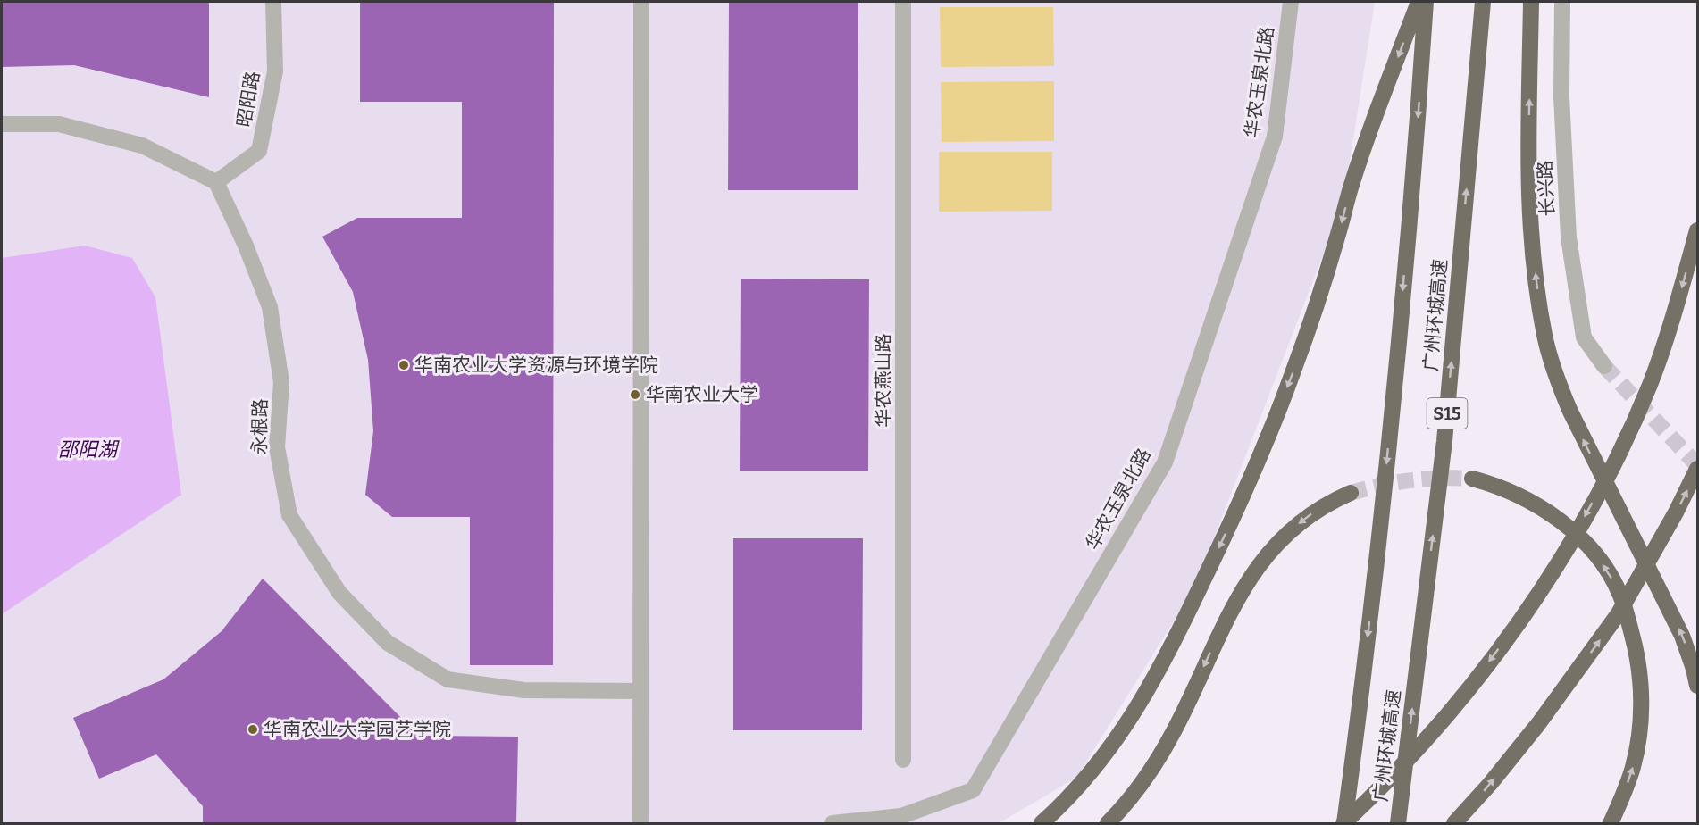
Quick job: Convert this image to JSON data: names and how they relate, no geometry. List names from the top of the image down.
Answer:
{
  "streets": {
    "highway": ["广州环城高速", "S15"],
    "street": [
      "华农玉泉北路",
      "昭阳路",
      "长兴路",
      "华农燕山路",
      "永根路"
    ]
  },
  "crossings": [
    ["昭阳路", "永根路"]
  ],
  "water": ["邵阳湖"],
  "places": ["华南农业大学资源与环境学院", "华南农业大学", "华南农业大学园艺学院"]
}
